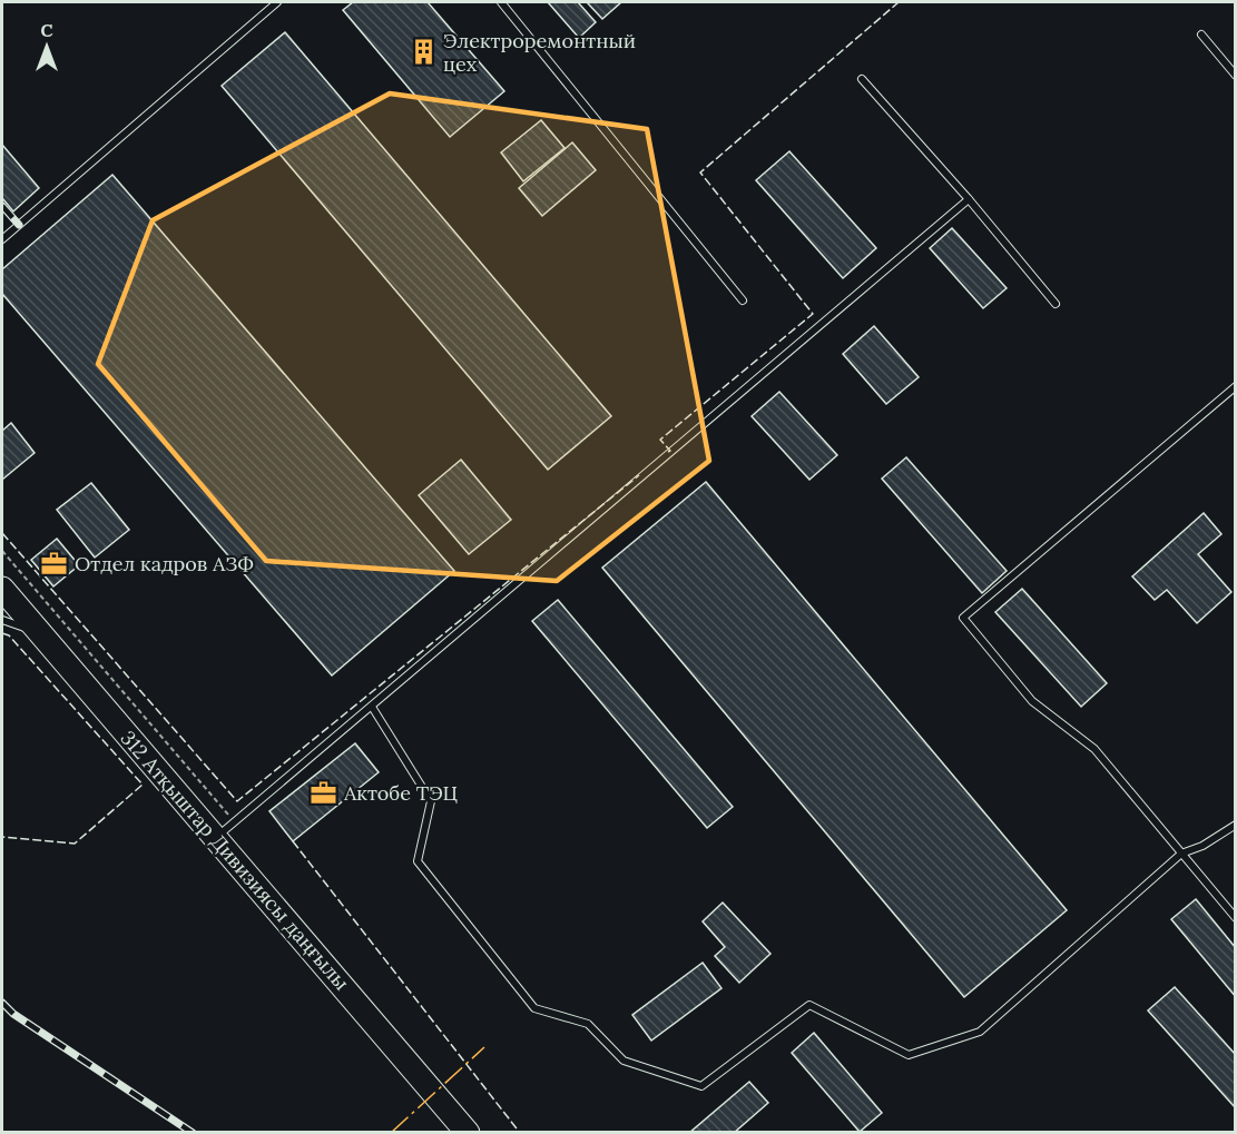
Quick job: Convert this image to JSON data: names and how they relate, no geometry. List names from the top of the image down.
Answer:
{
  "streets": {
    "highway": ["312 Атқыштар Дивизиясы даңғылы"]
  },
  "places": {
    "building": ["Электроремонтный цех"],
    "office": ["Отдел кадров АЗФ", "Актобе ТЭЦ"]
  },
  "north": "top"
}
